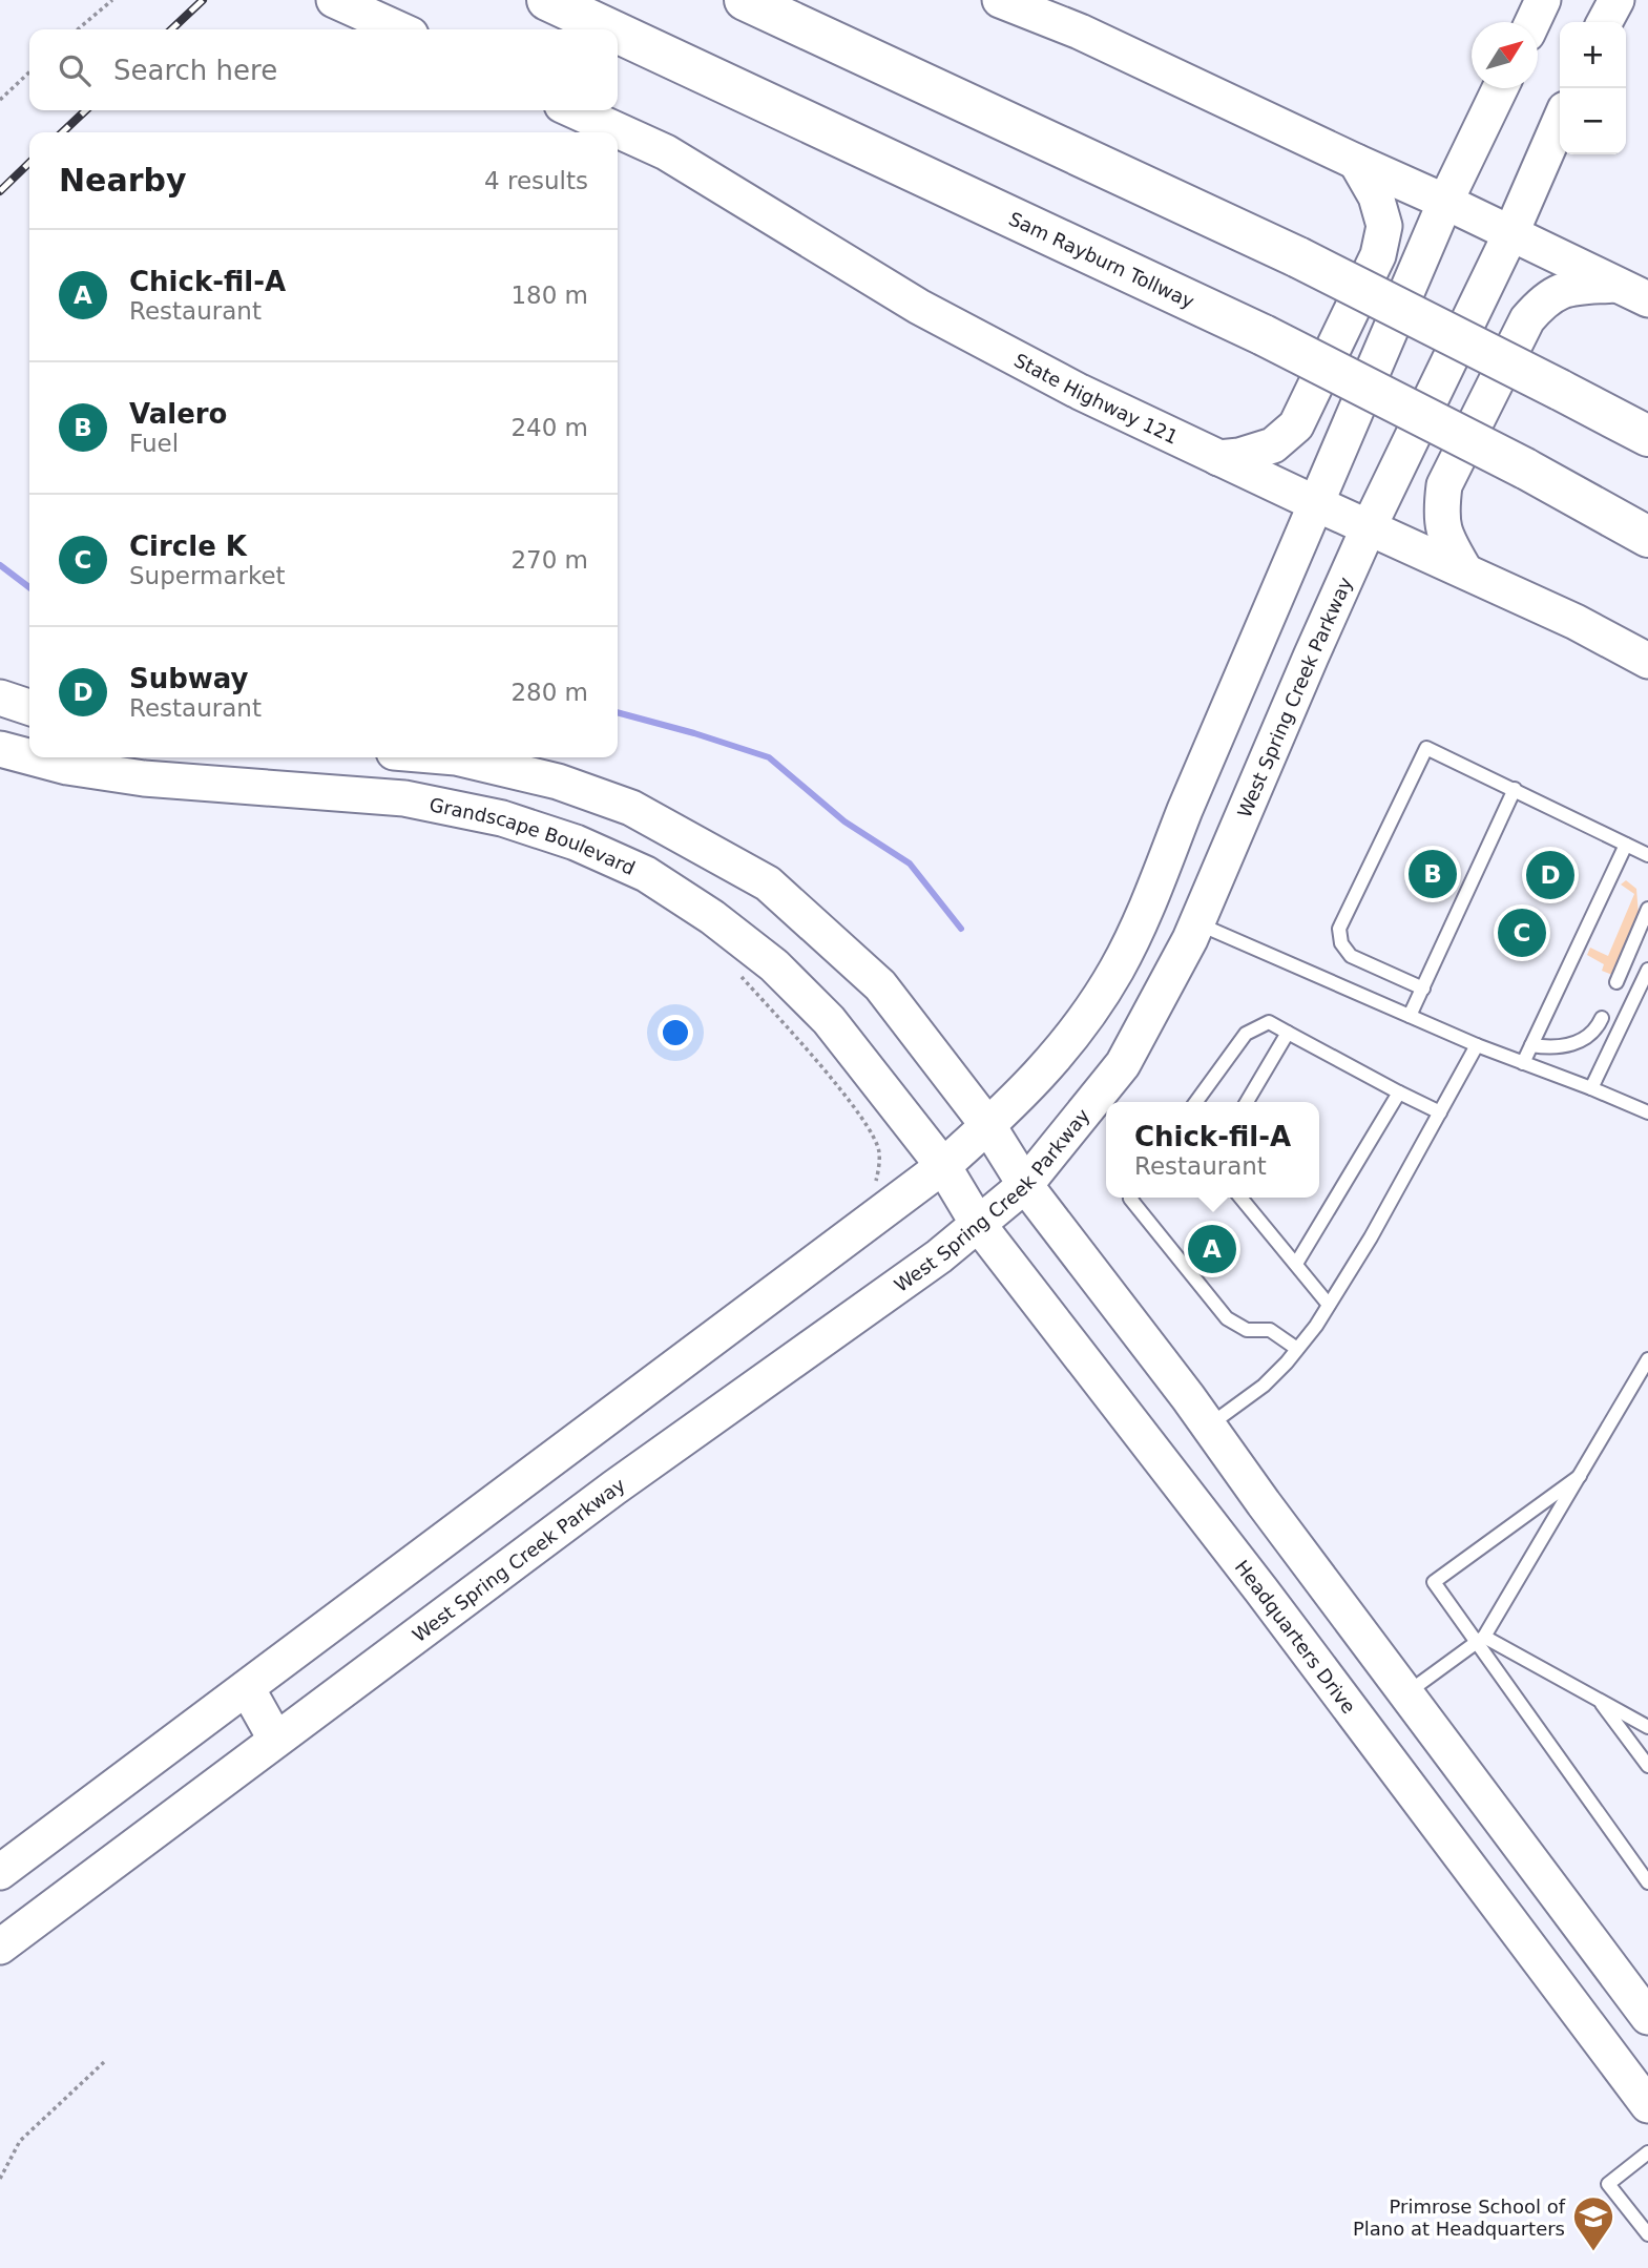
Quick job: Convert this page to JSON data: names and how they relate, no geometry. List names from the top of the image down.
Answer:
{
  "streets": {
    "highway": ["Sam Rayburn Tollway"],
    "main road": [
      "State Highway 121",
      "West Spring Creek Parkway",
      "Grandscape Boulevard",
      "Headquarters Drive"
    ]
  },
  "crossings": [
    ["State Highway 121", "West Spring Creek Parkway"],
    ["West Spring Creek Parkway", "Headquarters Drive"],
    ["Grandscape Boulevard", "Headquarters Drive"]
  ],
  "places": {
    "school or university": ["Primrose School of Plano at Headquarters"]
  },
  "north": "top right",
  "page": {
    "map_buttons": ["+", "−"],
    "search": "Search here",
    "heading": ["Nearby", "4 results"],
    "list": [
      {
        "mark": "A",
        "name": "Chick-fil-A",
        "note": "Restaurant",
        "value": "180 m"
      },
      {
        "mark": "B",
        "name": "Valero",
        "note": "Fuel",
        "value": "240 m"
      },
      {
        "mark": "C",
        "name": "Circle K",
        "note": "Supermarket",
        "value": "270 m"
      },
      {
        "mark": "D",
        "name": "Subway",
        "note": "Restaurant",
        "value": "280 m"
      }
    ],
    "pins": [
      "B",
      "D",
      "C",
      "A"
    ],
    "popup": ["Chick-fil-A", "Restaurant"]
  }
}
